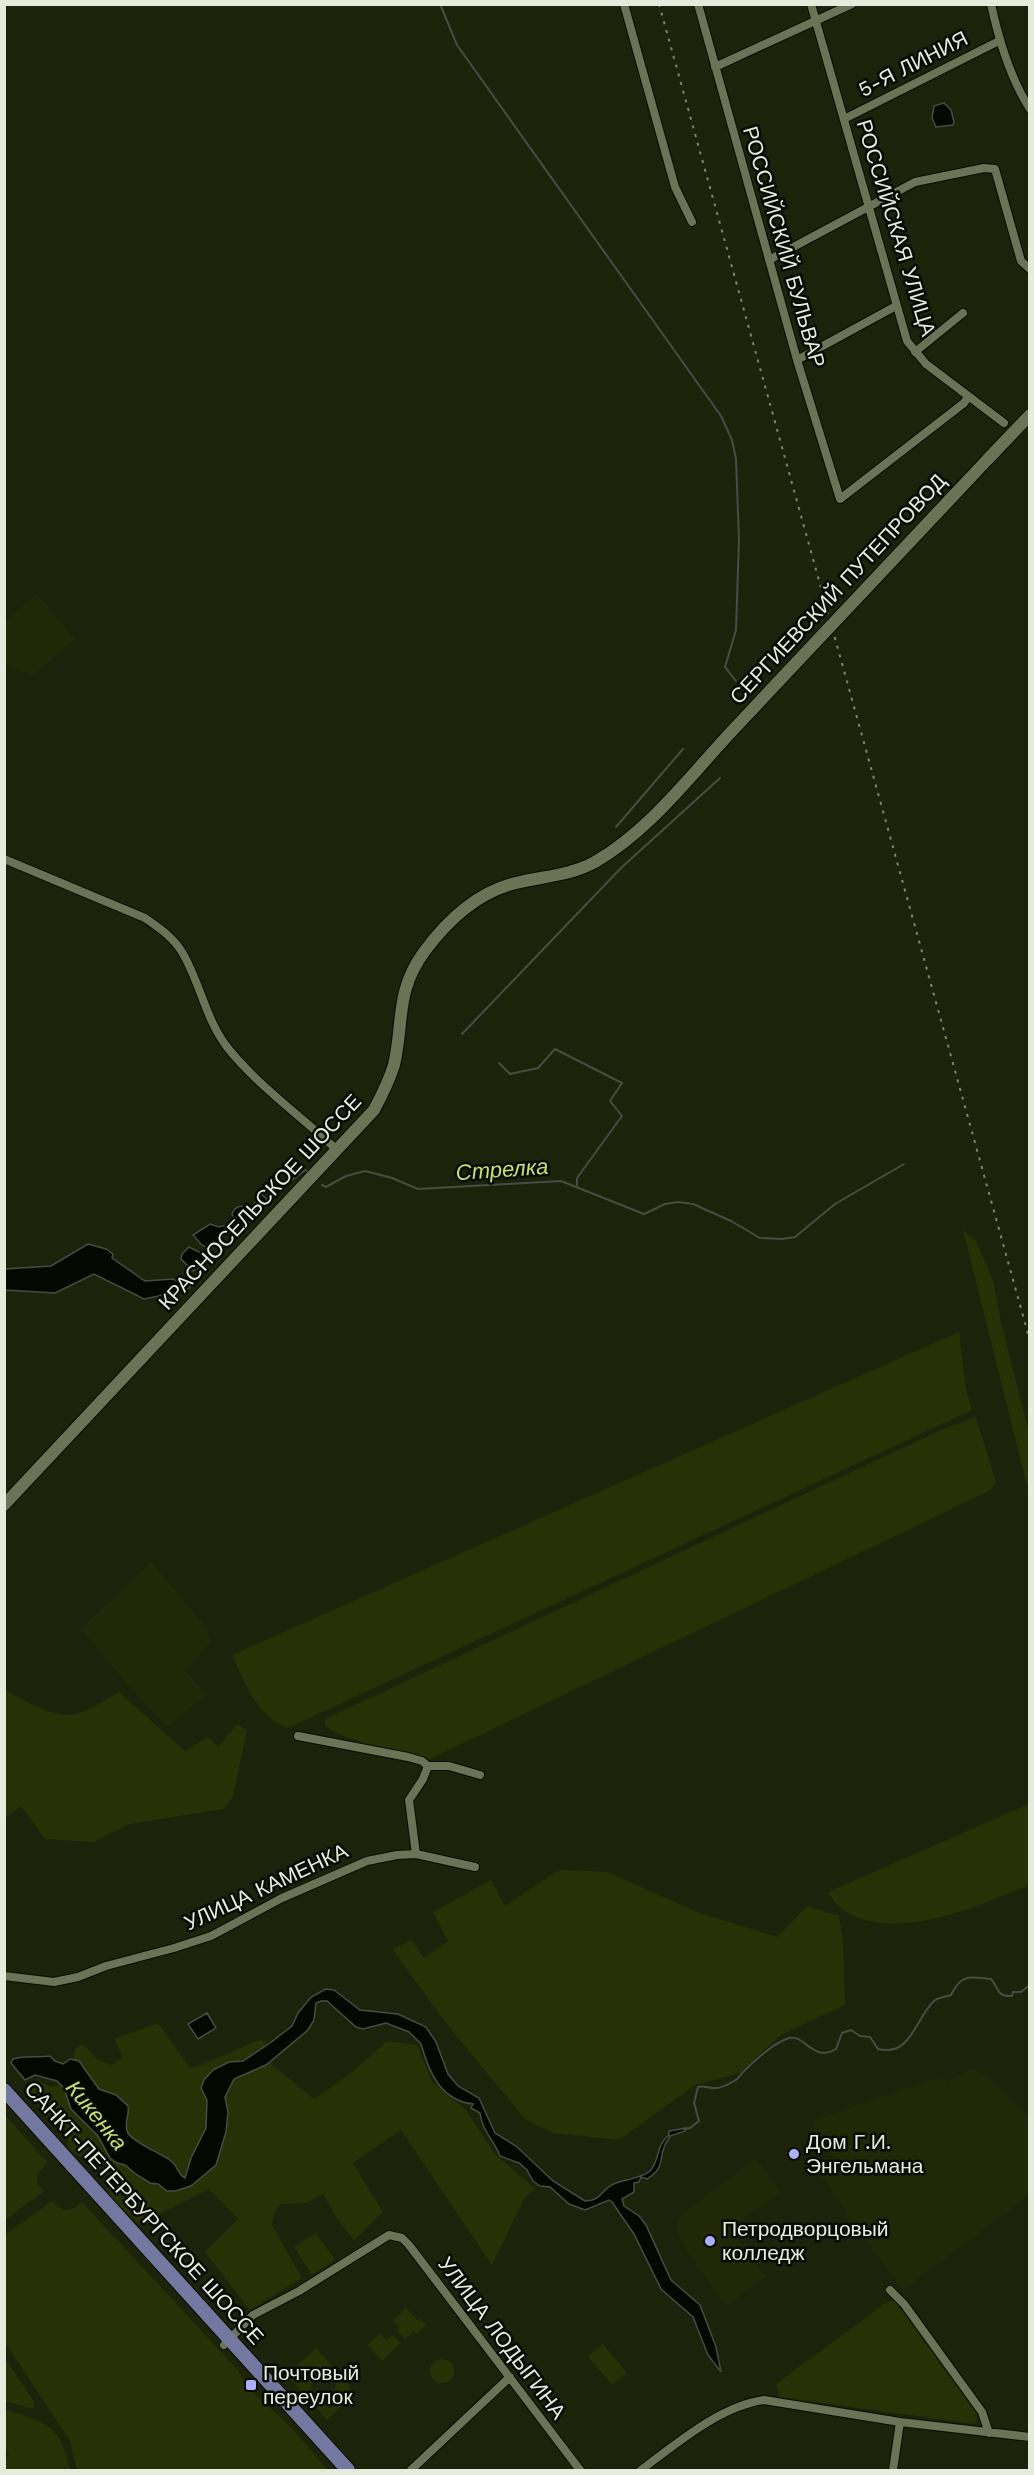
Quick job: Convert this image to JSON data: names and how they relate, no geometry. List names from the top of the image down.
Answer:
{
  "streets": {
    "main road": ["СЕРГИЕВСКИЙ ПУТЕПРОВОД", "КРАСНОСЕЛЬСКОЕ ШОССЕ", "САНКТ-ПЕТЕРБУРГСКОЕ ШОССЕ"],
    "street": [
      "5-Я ЛИНИЯ",
      "РОССИЙСКАЯ УЛИЦА",
      "РОССИЙСКИЙ БУЛЬВАР",
      "УЛИЦА КАМЕНКА",
      "УЛИЦА ЛОДЫГИНА"
    ]
  },
  "crossings": [
    ["5-Я ЛИНИЯ", "РОССИЙСКАЯ УЛИЦА"],
    ["РОССИЙСКАЯ УЛИЦА", "РОССИЙСКИЙ БУЛЬВАР"],
    ["СЕРГИЕВСКИЙ ПУТЕПРОВОД", "КРАСНОСЕЛЬСКОЕ ШОССЕ"],
    ["САНКТ-ПЕТЕРБУРГСКОЕ ШОССЕ", "УЛИЦА ЛОДЫГИНА"]
  ],
  "water": ["Стрелка", "Кикенка"],
  "places": {
    "other": ["Дом Г.И. Энгельмана", "Петродворцовый колледж"],
    "transit": ["Почтовый переулок"]
  }
}
